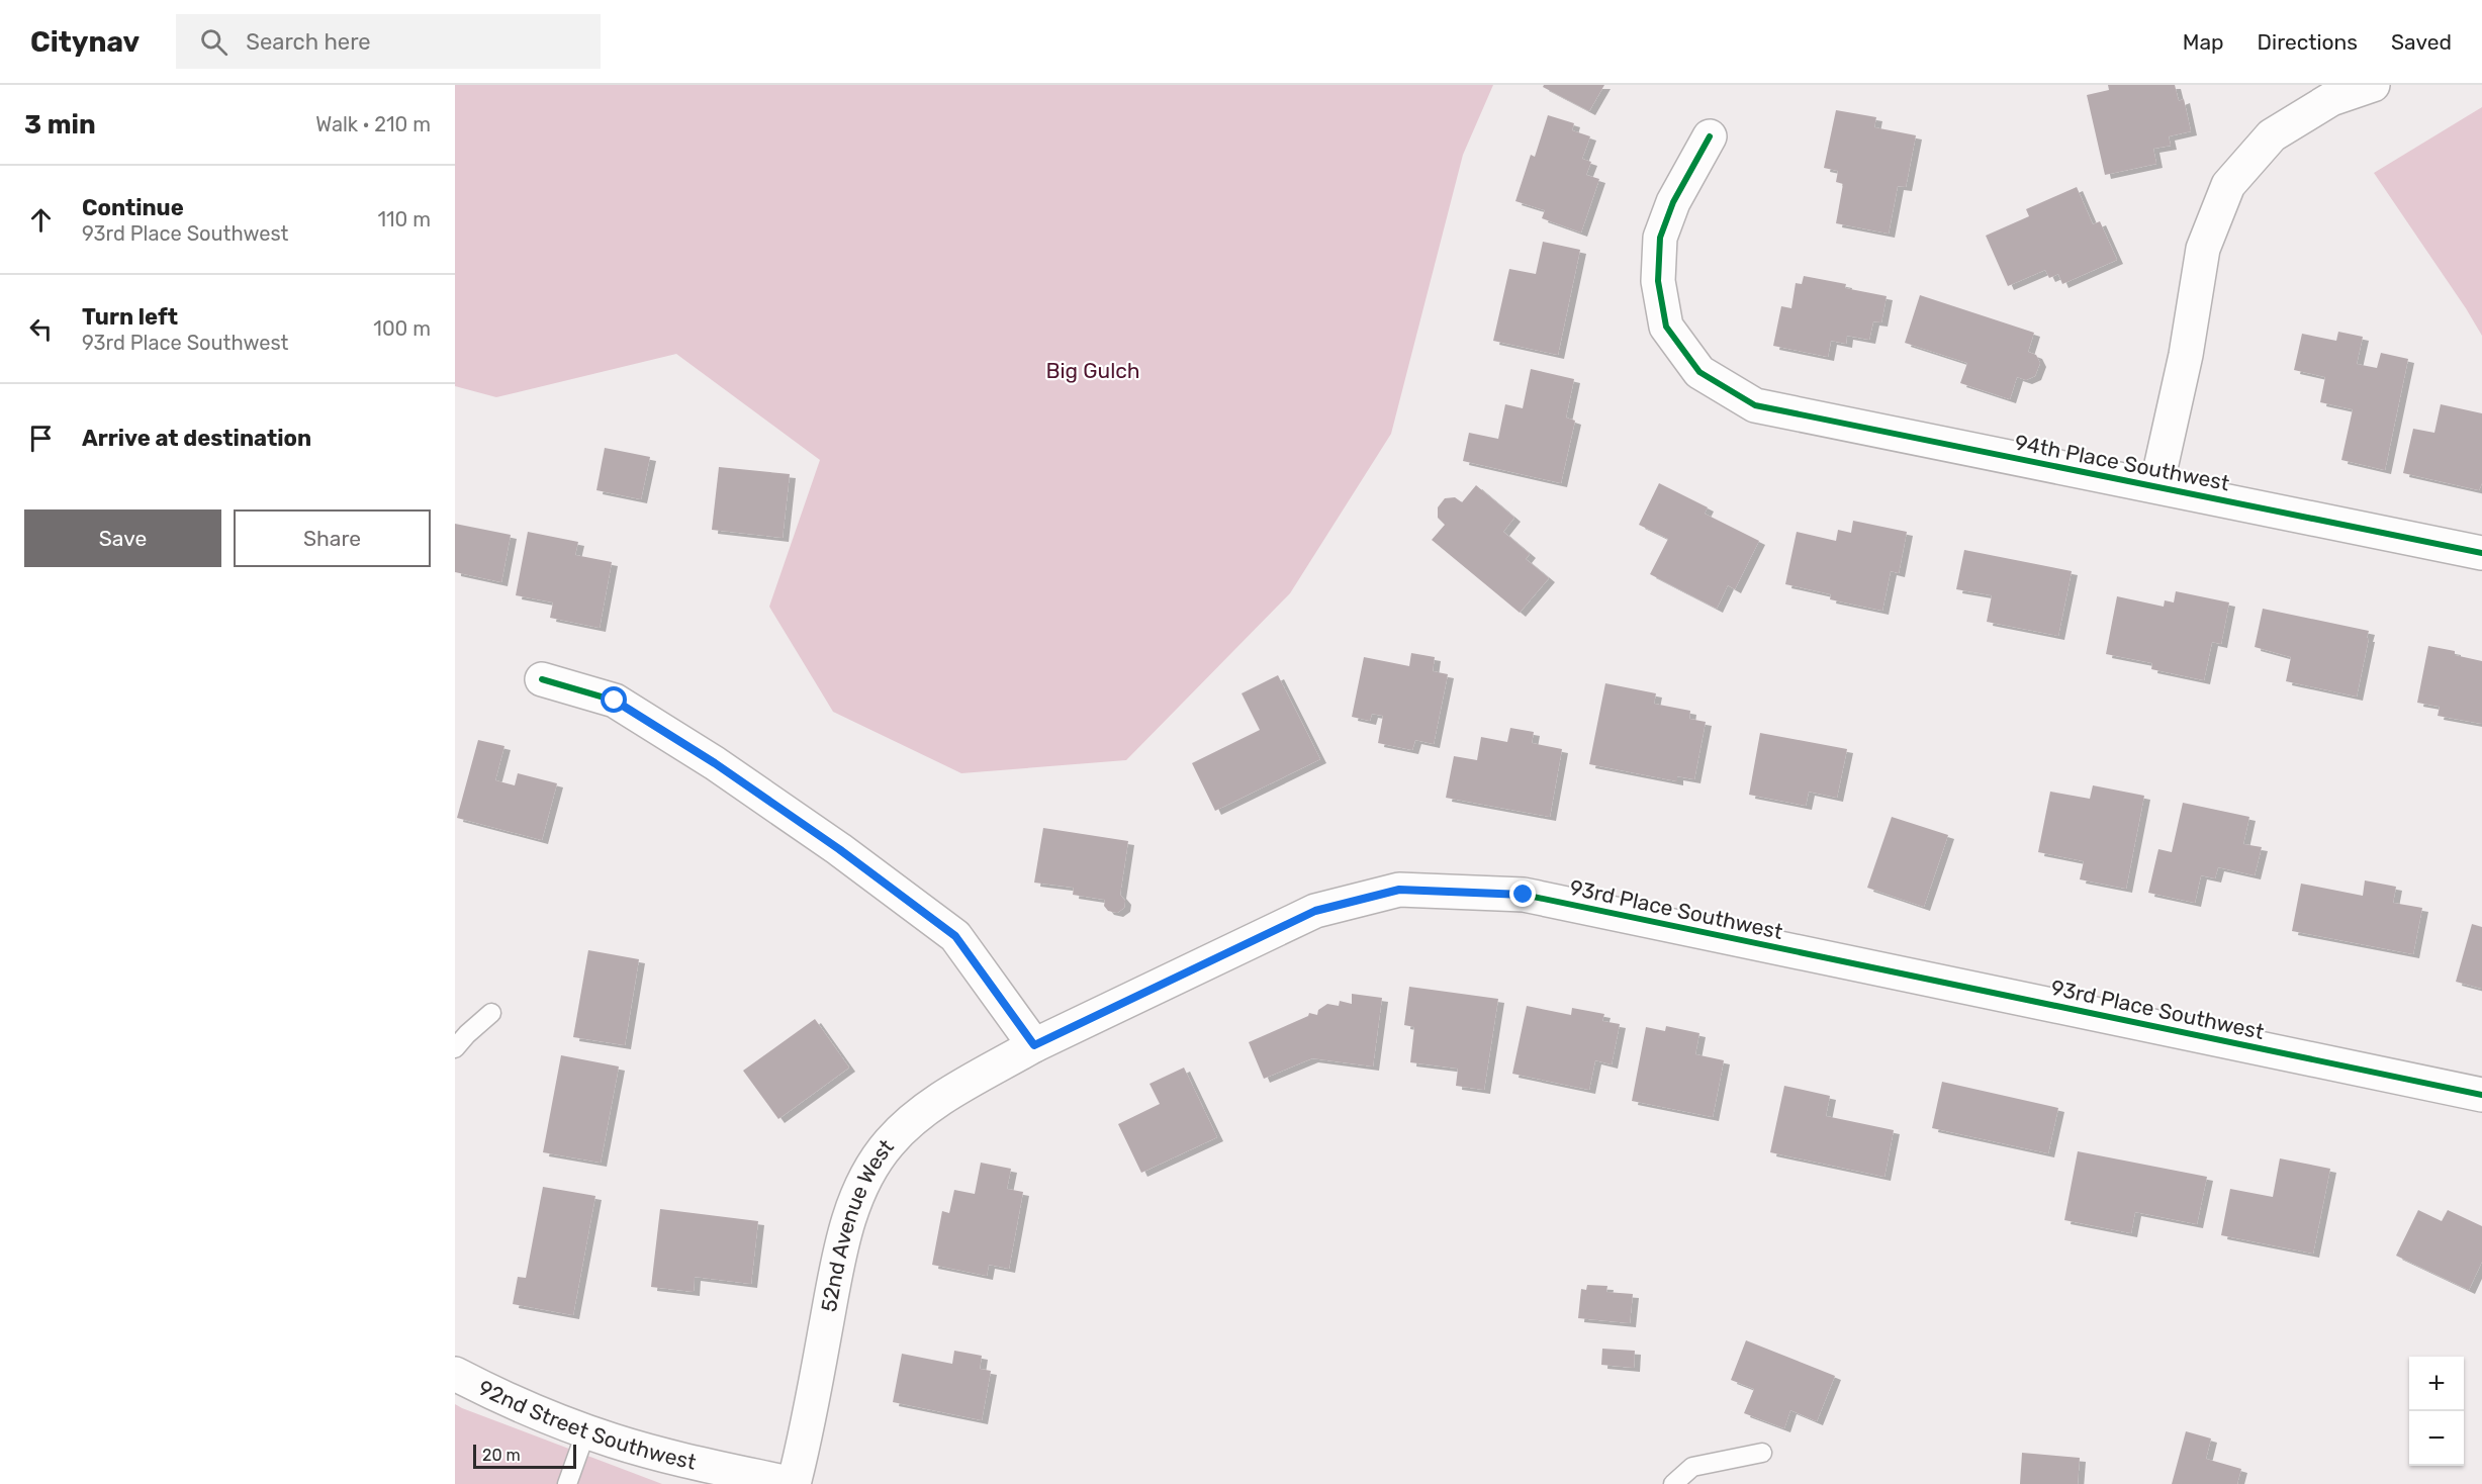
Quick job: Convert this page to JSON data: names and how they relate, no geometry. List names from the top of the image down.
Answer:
{
  "streets": {
    "street": [
      "94th Place Southwest",
      "93rd Place Southwest",
      "52nd Avenue West",
      "92nd Street Southwest"
    ]
  },
  "crossings": [
    ["93rd Place Southwest", "52nd Avenue West"],
    ["52nd Avenue West", "92nd Street Southwest"]
  ],
  "parks": ["Big Gulch"],
  "scale_bar": "20 m",
  "page": {
    "header": "Citynav",
    "search": "Search here",
    "nav": ["Map", "Directions", "Saved"],
    "heading": ["3 min", "Walk · 210 m"],
    "list": [
      ["Continue", "93rd Place Southwest", "110 m"],
      ["Turn left", "93rd Place Southwest", "100 m"],
      "Arrive at destination"
    ],
    "buttons": ["Save", "Share"],
    "map_buttons": ["+", "−"],
    "scale": "20 m"
  }
}
